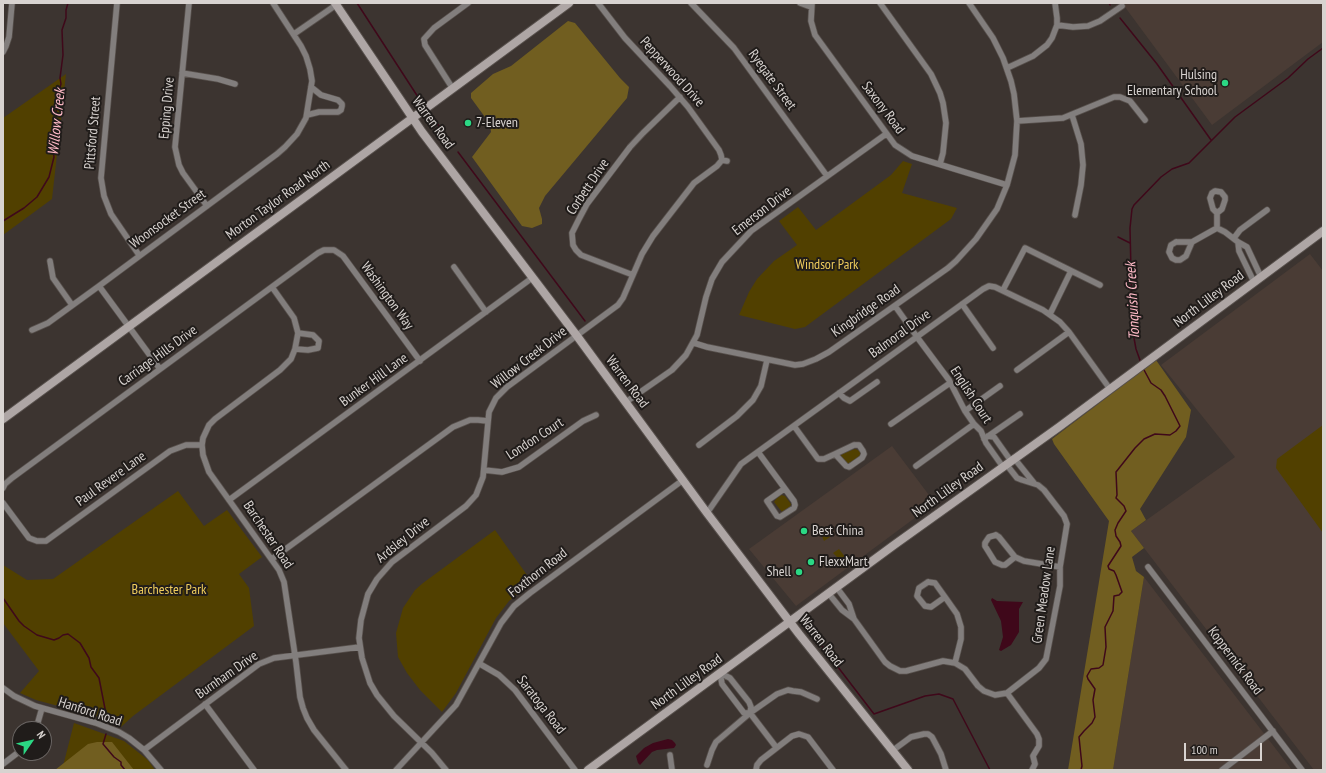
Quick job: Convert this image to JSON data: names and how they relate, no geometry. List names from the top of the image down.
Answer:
{
  "streets": {
    "street": [
      "Pepperwood Drive",
      "Ryegate Street",
      "Epping Drive",
      "Saxony Road",
      "Warren Road",
      "Pittsford Street",
      "Corbett Drive",
      "Morton Taylor Road North",
      "Emerson Drive",
      "Woonsocket Street",
      "Washington Way",
      "North Lilley Road",
      "Kingbridge Road",
      "Balmoral Drive",
      "Carriage Hills Drive",
      "Willow Creek Drive",
      "Bunker Hill Lane",
      "English Court",
      "London Court",
      "Paul Revere Lane",
      "Barchester Road",
      "Ardsley Drive",
      "Foxthorn Road",
      "Green Meadow Lane",
      "Koppernick Road",
      "Burnham Drive",
      "Saratoga Road",
      "Hanford Road"
    ]
  },
  "crossings": [
    ["Pepperwood Drive", "Corbett Drive"],
    ["Pepperwood Drive", "Willow Creek Drive"],
    ["Ryegate Street", "Emerson Drive"],
    ["Epping Drive", "Woonsocket Street"],
    ["Saxony Road", "Emerson Drive"],
    ["Saxony Road", "Kingbridge Road"],
    ["Warren Road", "Morton Taylor Road North"],
    ["Warren Road", "Emerson Drive"],
    ["Warren Road", "North Lilley Road"],
    ["Warren Road", "Balmoral Drive"],
    ["Warren Road", "Willow Creek Drive"],
    ["Warren Road", "Bunker Hill Lane"],
    ["Warren Road", "Foxthorn Road"],
    ["Pittsford Street", "Woonsocket Street"],
    ["Corbett Drive", "Willow Creek Drive"],
    ["Emerson Drive", "Kingbridge Road"],
    ["Washington Way", "Carriage Hills Drive"],
    ["Washington Way", "Bunker Hill Lane"],
    ["North Lilley Road", "Balmoral Drive"],
    ["North Lilley Road", "English Court"],
    ["North Lilley Road", "Green Meadow Lane"],
    ["Kingbridge Road", "English Court"],
    ["Balmoral Drive", "English Court"],
    ["Willow Creek Drive", "Ardsley Drive"],
    ["Bunker Hill Lane", "Barchester Road"],
    ["English Court", "Green Meadow Lane"],
    ["London Court", "Ardsley Drive"],
    ["Paul Revere Lane", "Barchester Road"],
    ["Barchester Road", "Burnham Drive"],
    ["Ardsley Drive", "Foxthorn Road"],
    ["Ardsley Drive", "Burnham Drive"],
    ["Foxthorn Road", "Saratoga Road"],
    ["Burnham Drive", "Hanford Road"]
  ],
  "water": ["Willow Creek", "Tonquish Creek"],
  "parks": ["Windsor Park", "Barchester Park"],
  "places": [
    "Hulsing Elementary School",
    "7-Eleven",
    "Best China",
    "FlexxMart",
    "Shell"
  ],
  "scale_bar": "100 m",
  "north": "top right"
}
